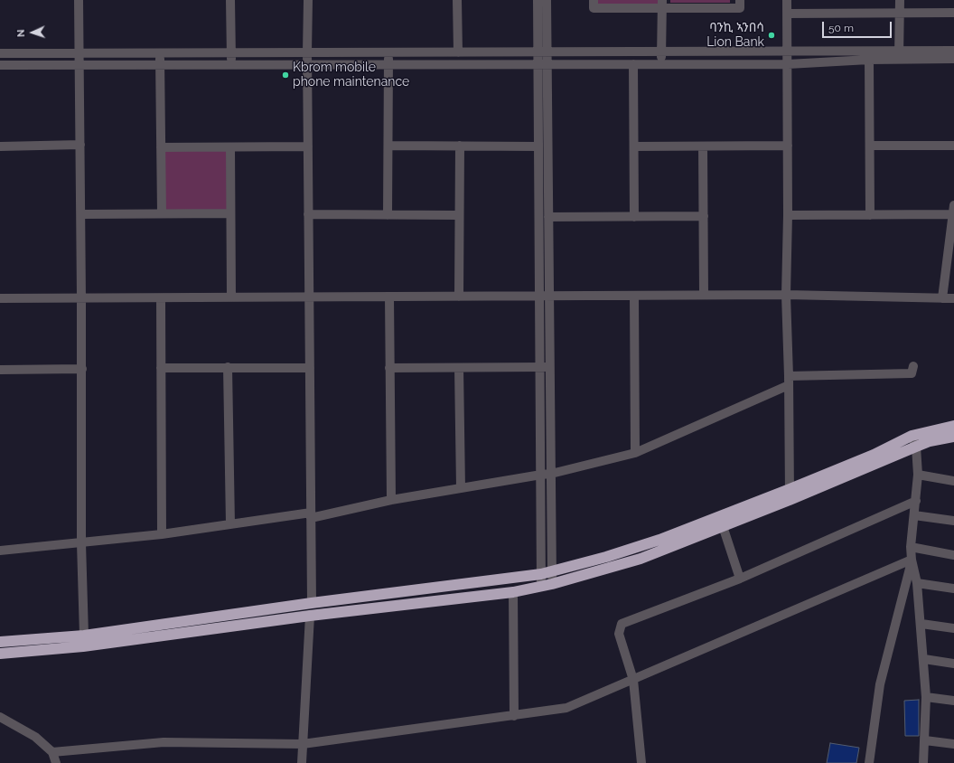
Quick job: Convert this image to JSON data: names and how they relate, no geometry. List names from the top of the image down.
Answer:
{
  "places": ["ባንኪ ኣንበሳ Lion Bank", "Kbrom mobile phone maintenance"],
  "scale_bar": "50 m",
  "north": "left"
}
